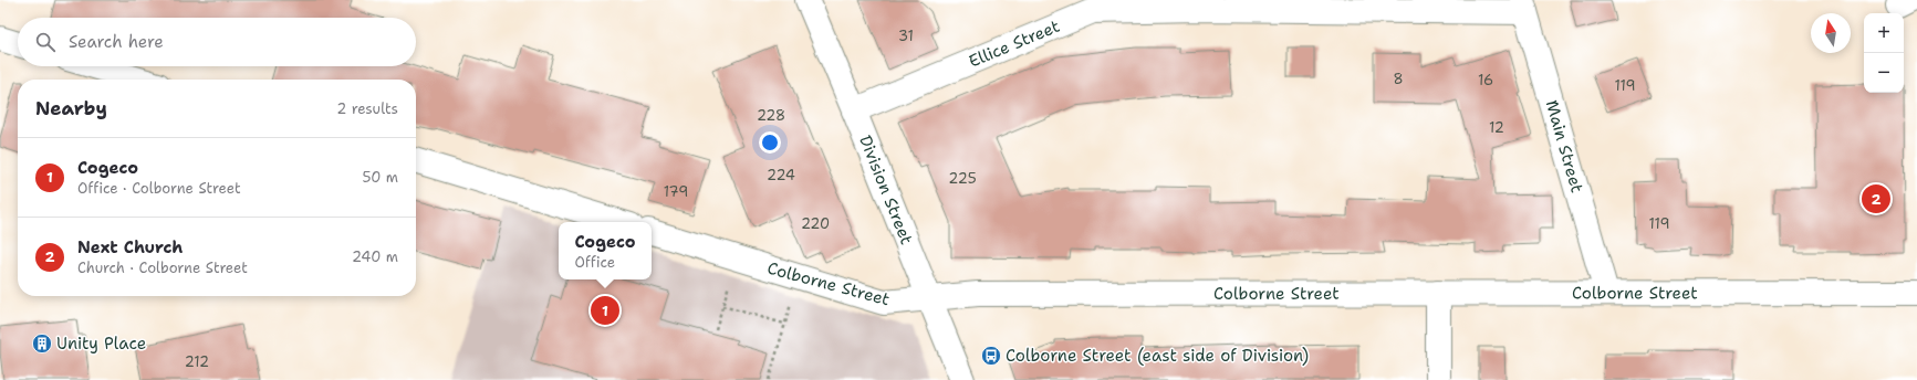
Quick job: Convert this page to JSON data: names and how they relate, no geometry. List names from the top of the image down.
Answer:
{
  "streets": {
    "street": [
      "Ellice Street",
      "Main Street",
      "Division Street",
      "Colborne Street"
    ]
  },
  "crossings": [
    ["Ellice Street", "Main Street"],
    ["Ellice Street", "Division Street"],
    ["Main Street", "Colborne Street"],
    ["Division Street", "Colborne Street"]
  ],
  "places": {
    "building": ["Unity Place"],
    "bus stop": ["Colborne Street (east side of Division)"]
  },
  "house_numbers": [
    "31",
    "8",
    "16",
    "119",
    "228",
    "12",
    "224",
    "225",
    "179",
    "220",
    "119",
    "212"
  ],
  "north": "top",
  "page": {
    "map_buttons": ["+", "−"],
    "search": "Search here",
    "heading": ["Nearby", "2 results"],
    "list": [
      {
        "mark": "1",
        "name": "Cogeco",
        "note": "Office · Colborne Street",
        "value": "50 m"
      },
      {
        "mark": "2",
        "name": "Next Church",
        "note": "Church · Colborne Street",
        "value": "240 m"
      }
    ],
    "pins": ["2", "1"],
    "popup": ["Cogeco", "Office"]
  }
}
